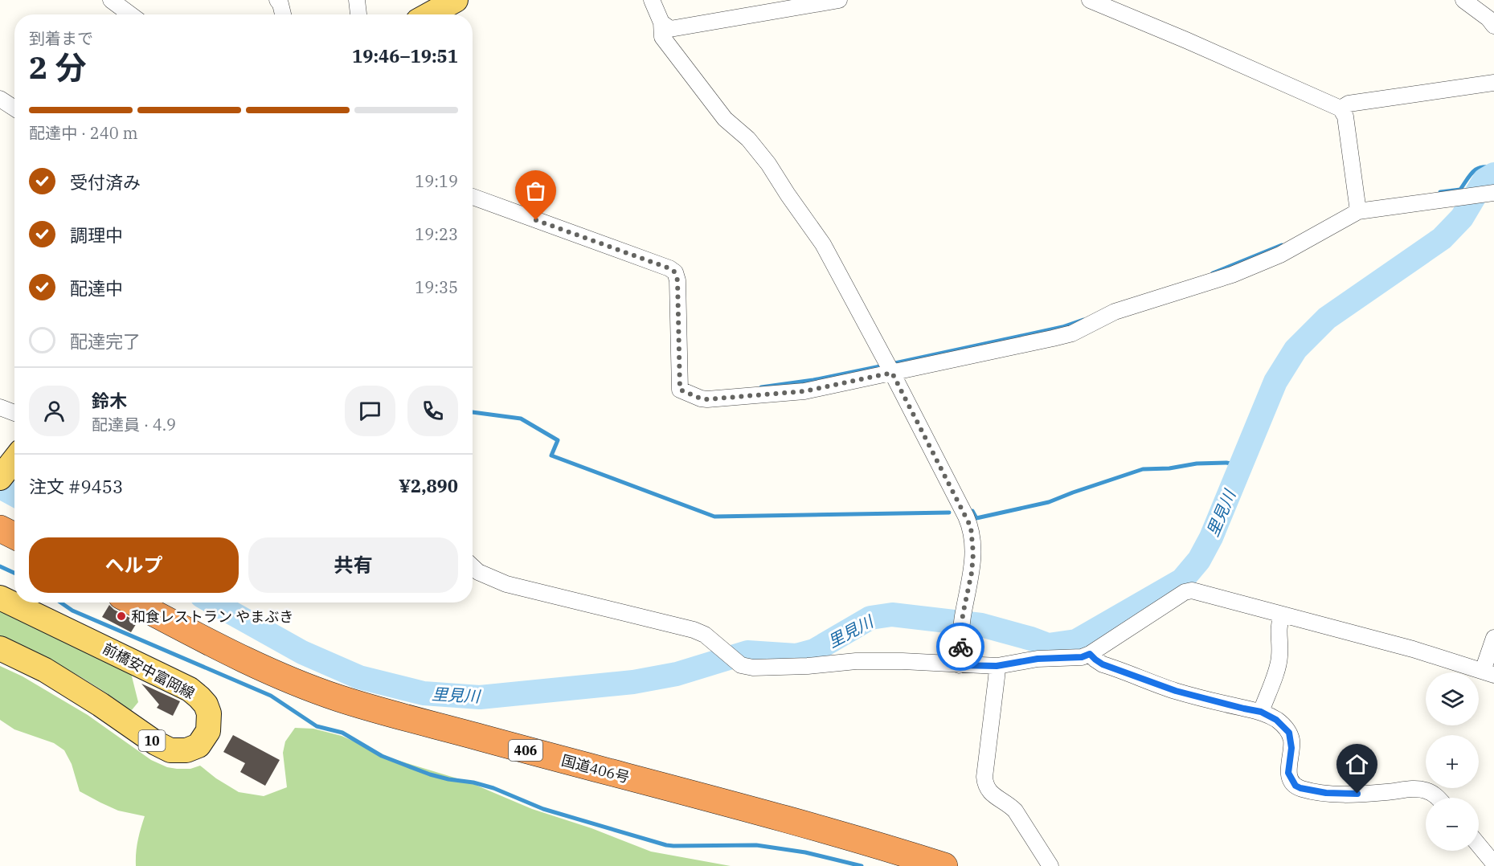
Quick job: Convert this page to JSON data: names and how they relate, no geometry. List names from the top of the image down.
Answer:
{
  "streets": {
    "highway": ["406", "国道406号"],
    "main road": ["前橋安中富岡線", "10"]
  },
  "water": ["里見川"],
  "places": ["和食レストラン やまぶき"],
  "page": {
    "heading": ["2 分", "到着まで", "19:46–19:51"],
    "panel": [
      "鈴木",
      "配達員 · 4.9",
      "注文 #9453",
      "¥2,890"
    ],
    "bar": "配達中 · 240 m",
    "list": [
      ["受付済み", "19:19"],
      ["調理中", "19:23"],
      ["配達中", "19:35"],
      "配達完了"
    ],
    "buttons": ["ヘルプ", "共有"],
    "map_buttons": ["+", "−"]
  }
}
